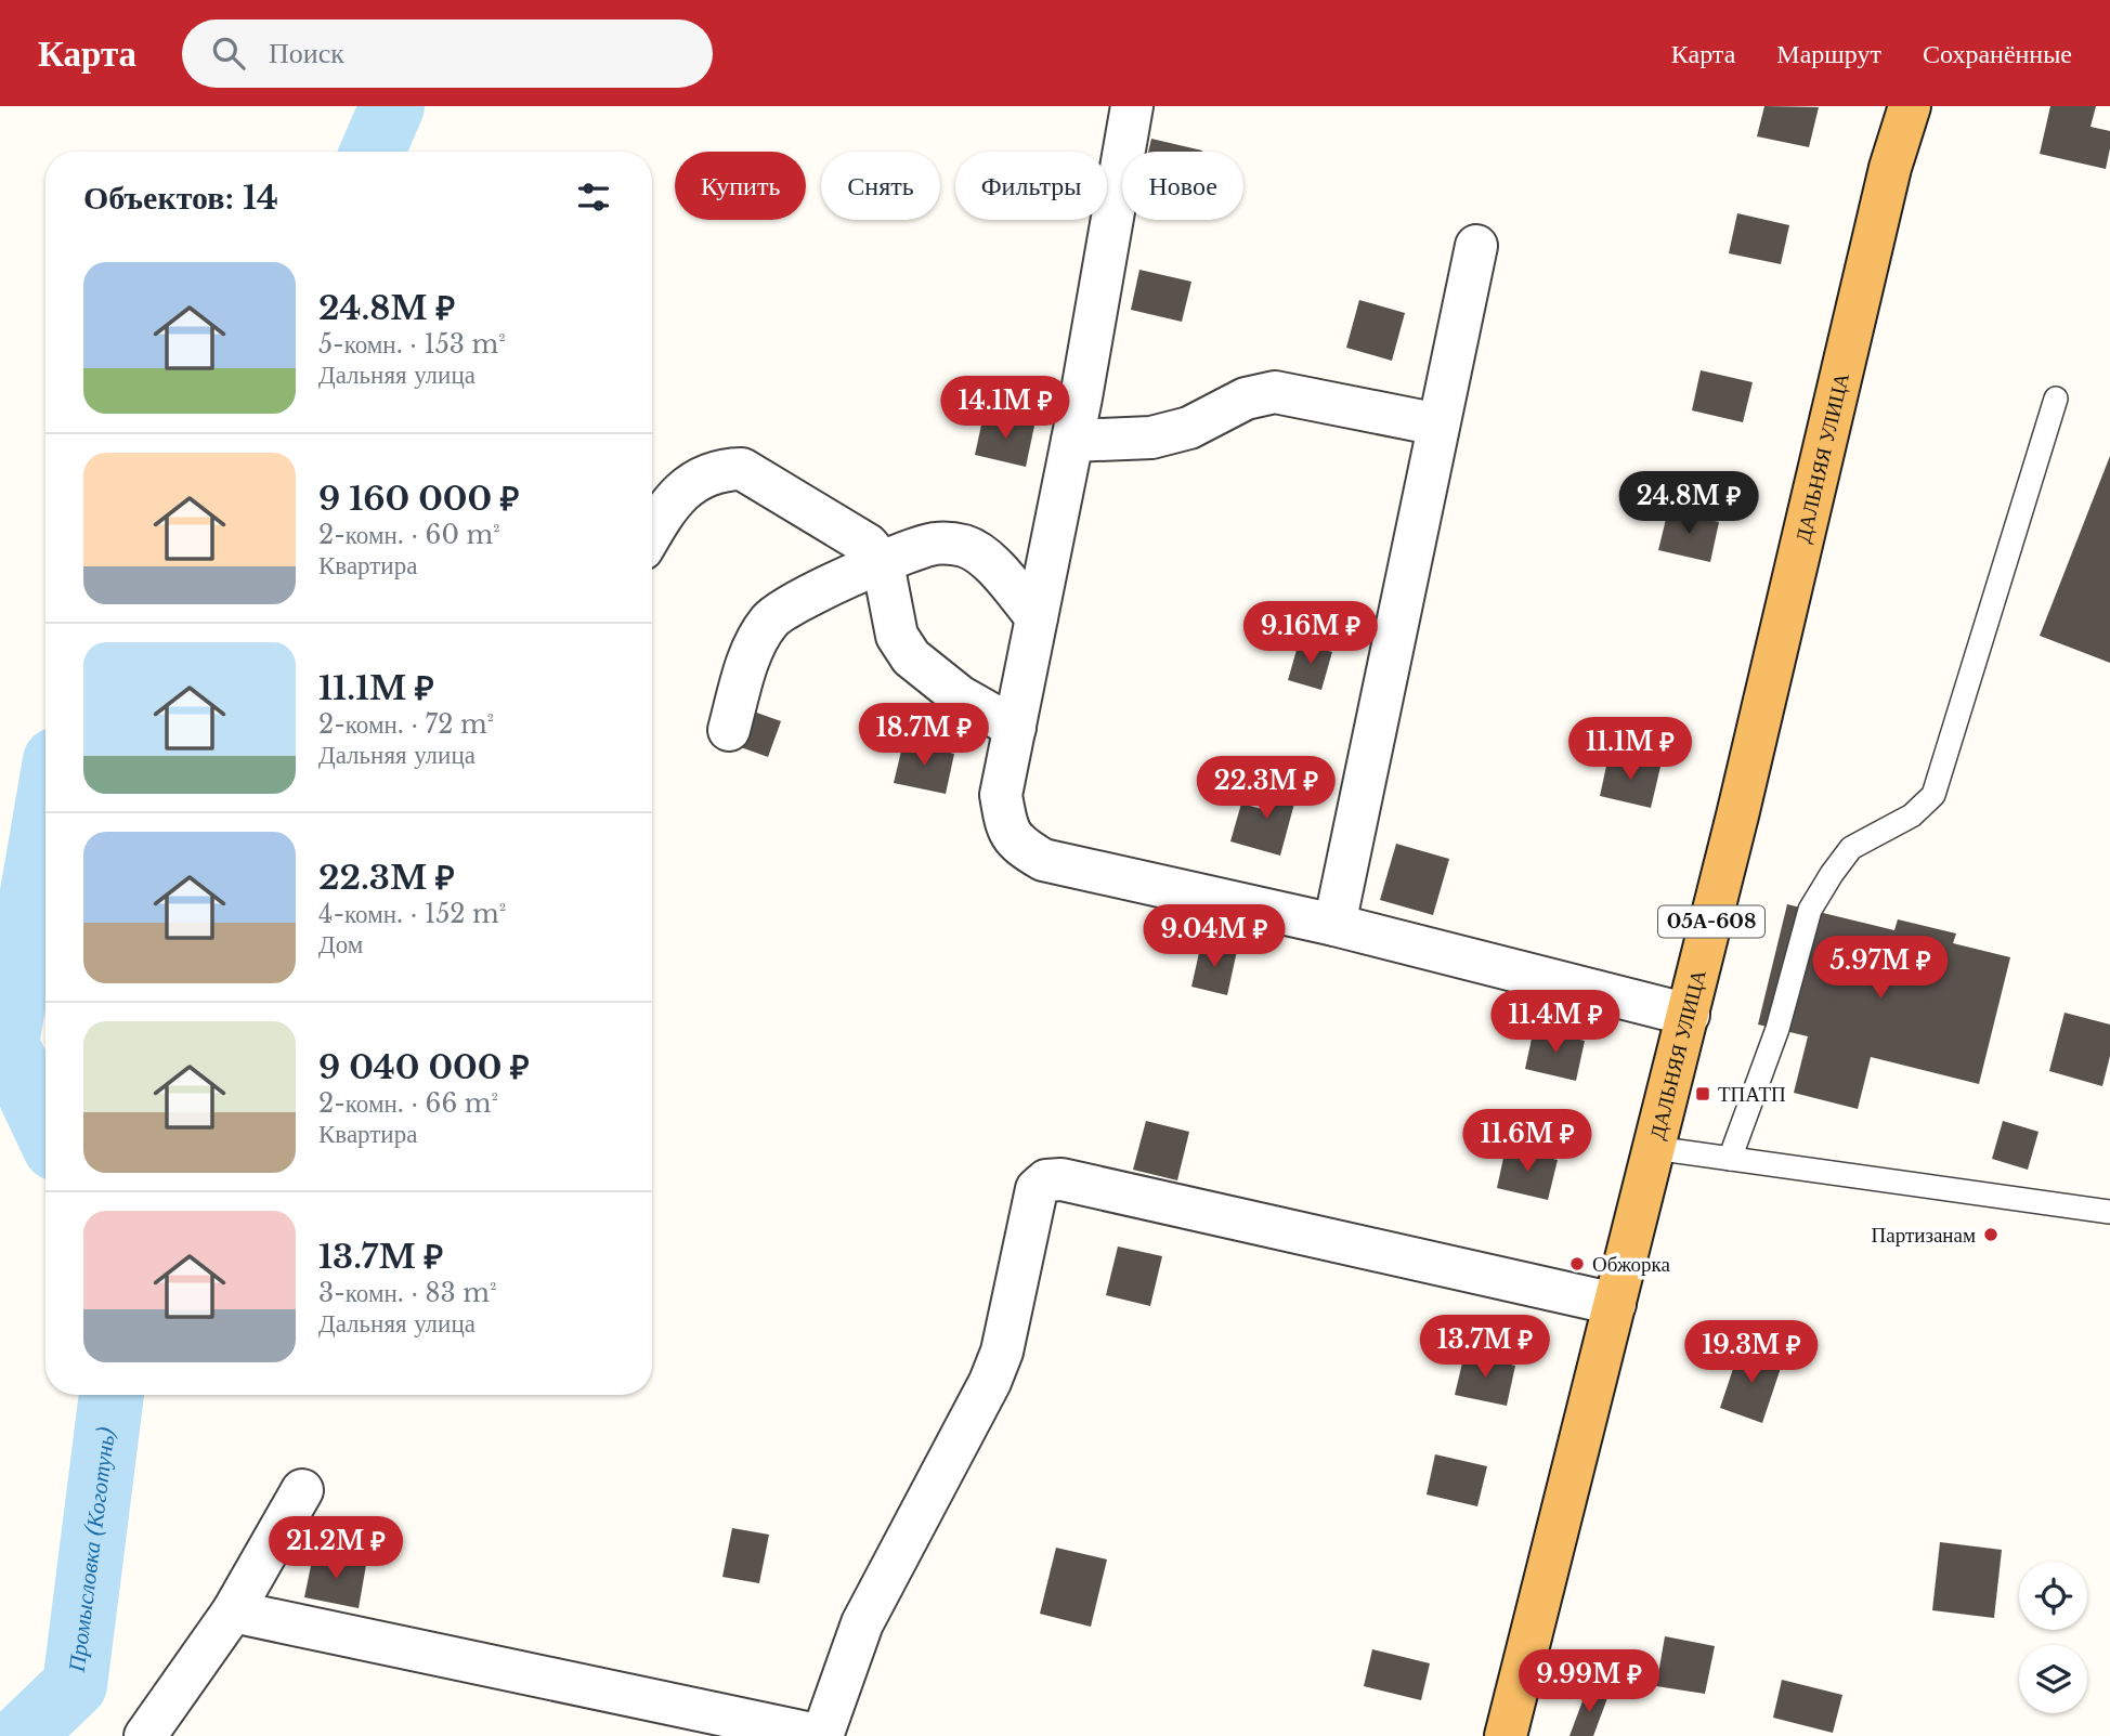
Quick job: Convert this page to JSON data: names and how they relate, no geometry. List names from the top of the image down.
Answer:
{
  "streets": {
    "highway": ["ДАЛЬНЯЯ УЛИЦА", "05А-608"]
  },
  "water": ["Промысловка (Коготунь)"],
  "places": {
    "transit": ["ТПАТП"],
    "other": ["Партизанам", "Обжорка"]
  },
  "page": {
    "header": "Карта",
    "search": "Поиск",
    "nav": ["Карта", "Маршрут", "Сохранённые"],
    "chip": [
      "Купить",
      "Снять",
      "Фильтры",
      "Новое"
    ],
    "heading": "Объектов: 14",
    "list": [
      {
        "name": "24.8M ₽",
        "note": "5-комн. · 153 m² · Дальняя улица"
      },
      {
        "name": "9 160 000 ₽",
        "note": "2-комн. · 60 m² · Квартира"
      },
      {
        "name": "11.1M ₽",
        "note": "2-комн. · 72 m² · Дальняя улица"
      },
      {
        "name": "22.3M ₽",
        "note": "4-комн. · 152 m² · Дом"
      },
      {
        "name": "9 040 000 ₽",
        "note": "2-комн. · 66 m² · Квартира"
      },
      {
        "name": "13.7M ₽",
        "note": "3-комн. · 83 m² · Дальняя улица"
      }
    ],
    "price": [
      "14.1M ₽",
      "24.8M ₽",
      "9.16M ₽",
      "18.7M ₽",
      "11.1M ₽",
      "22.3M ₽",
      "9.04M ₽",
      "5.97M ₽",
      "11.4M ₽",
      "11.6M ₽",
      "13.7M ₽",
      "19.3M ₽",
      "21.2M ₽",
      "9.99M ₽"
    ]
  }
}
